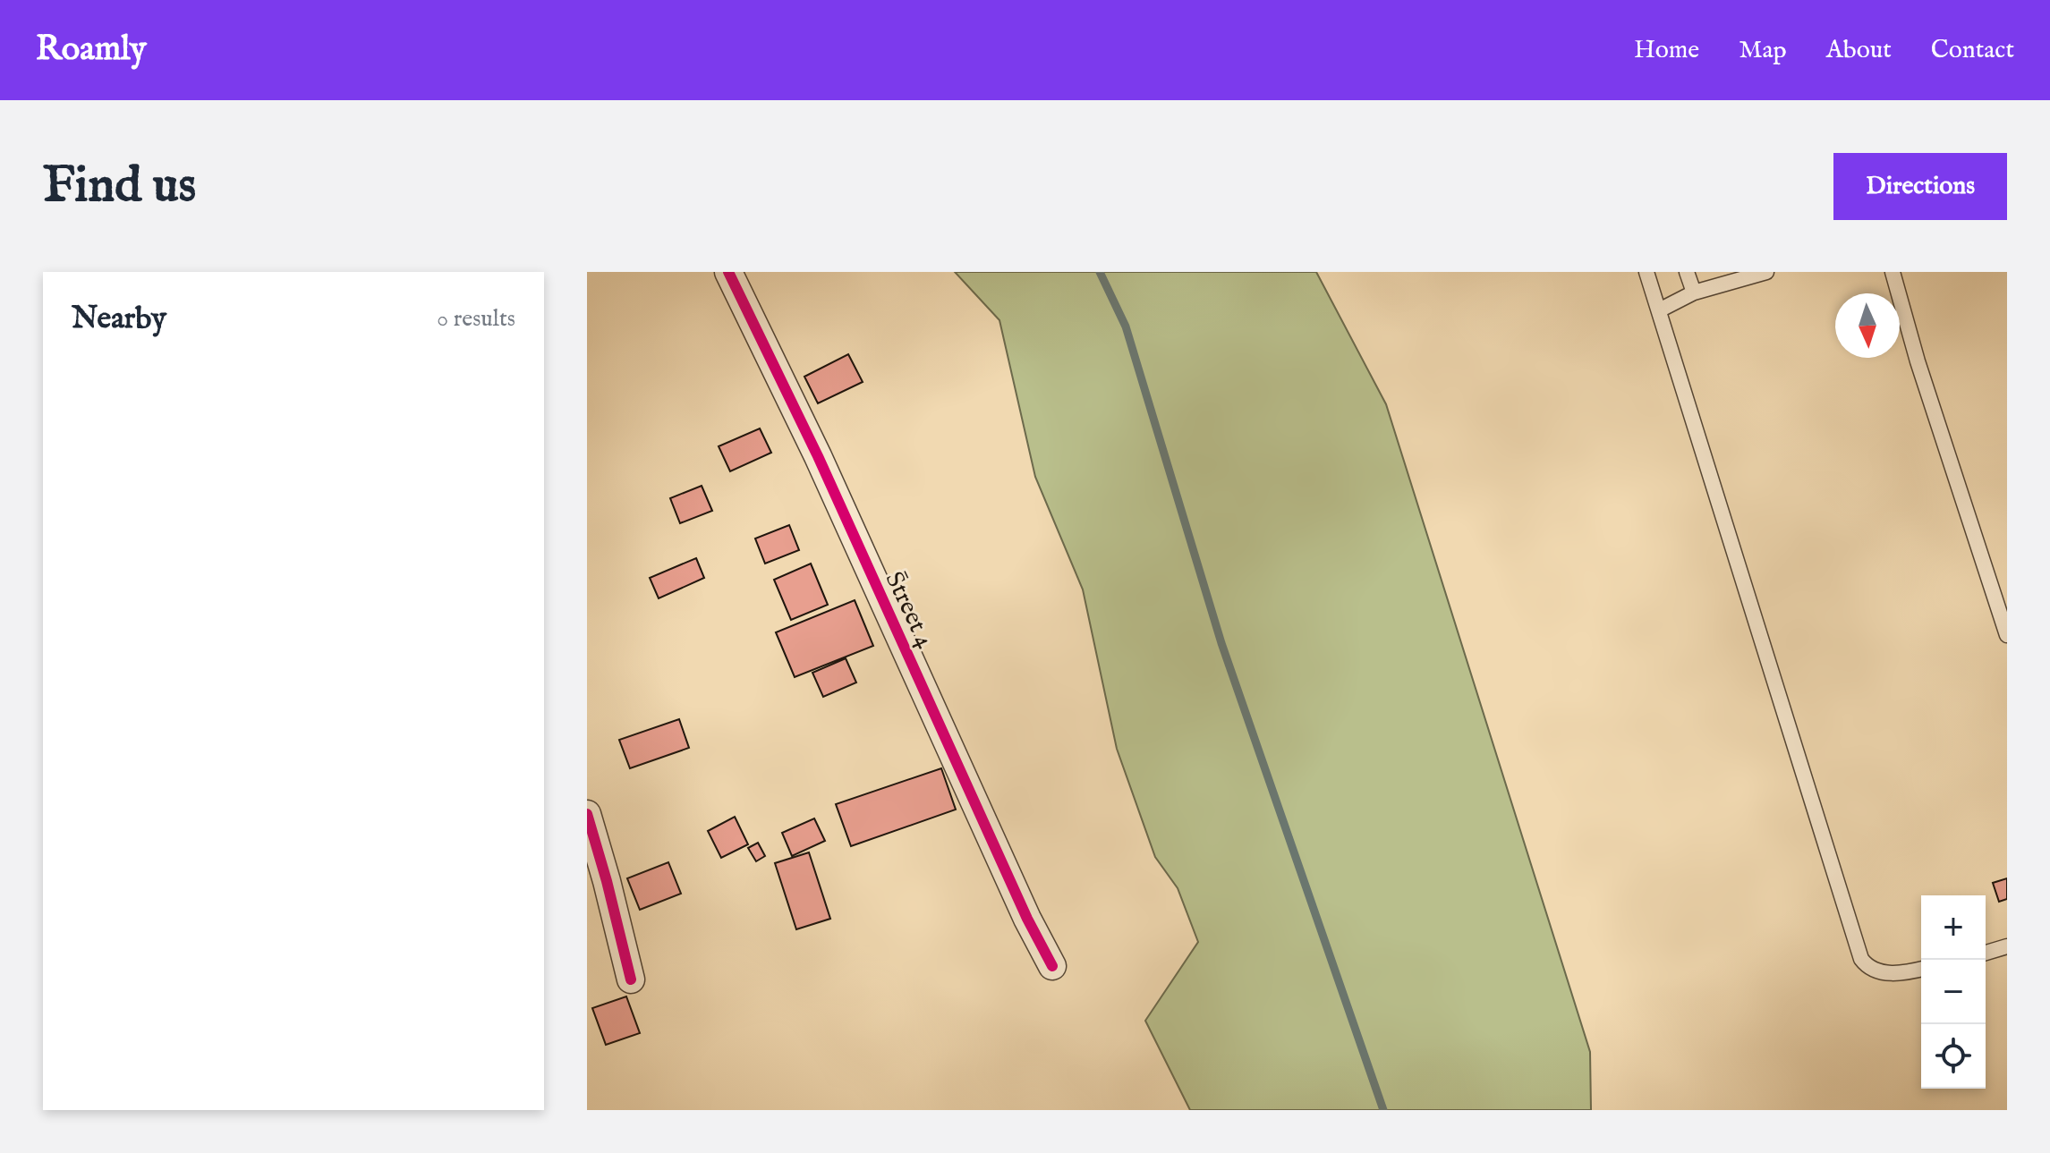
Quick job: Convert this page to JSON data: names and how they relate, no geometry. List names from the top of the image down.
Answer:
{
  "streets": {
    "street": ["S̄treet 4"]
  },
  "north": "bottom",
  "page": {
    "header": "Roamly",
    "nav": [
      "Home",
      "Map",
      "About",
      "Contact"
    ],
    "buttons": "Directions",
    "title": "Find us",
    "heading": ["Nearby", "0 results"],
    "map_buttons": ["+", "−"]
  }
}
